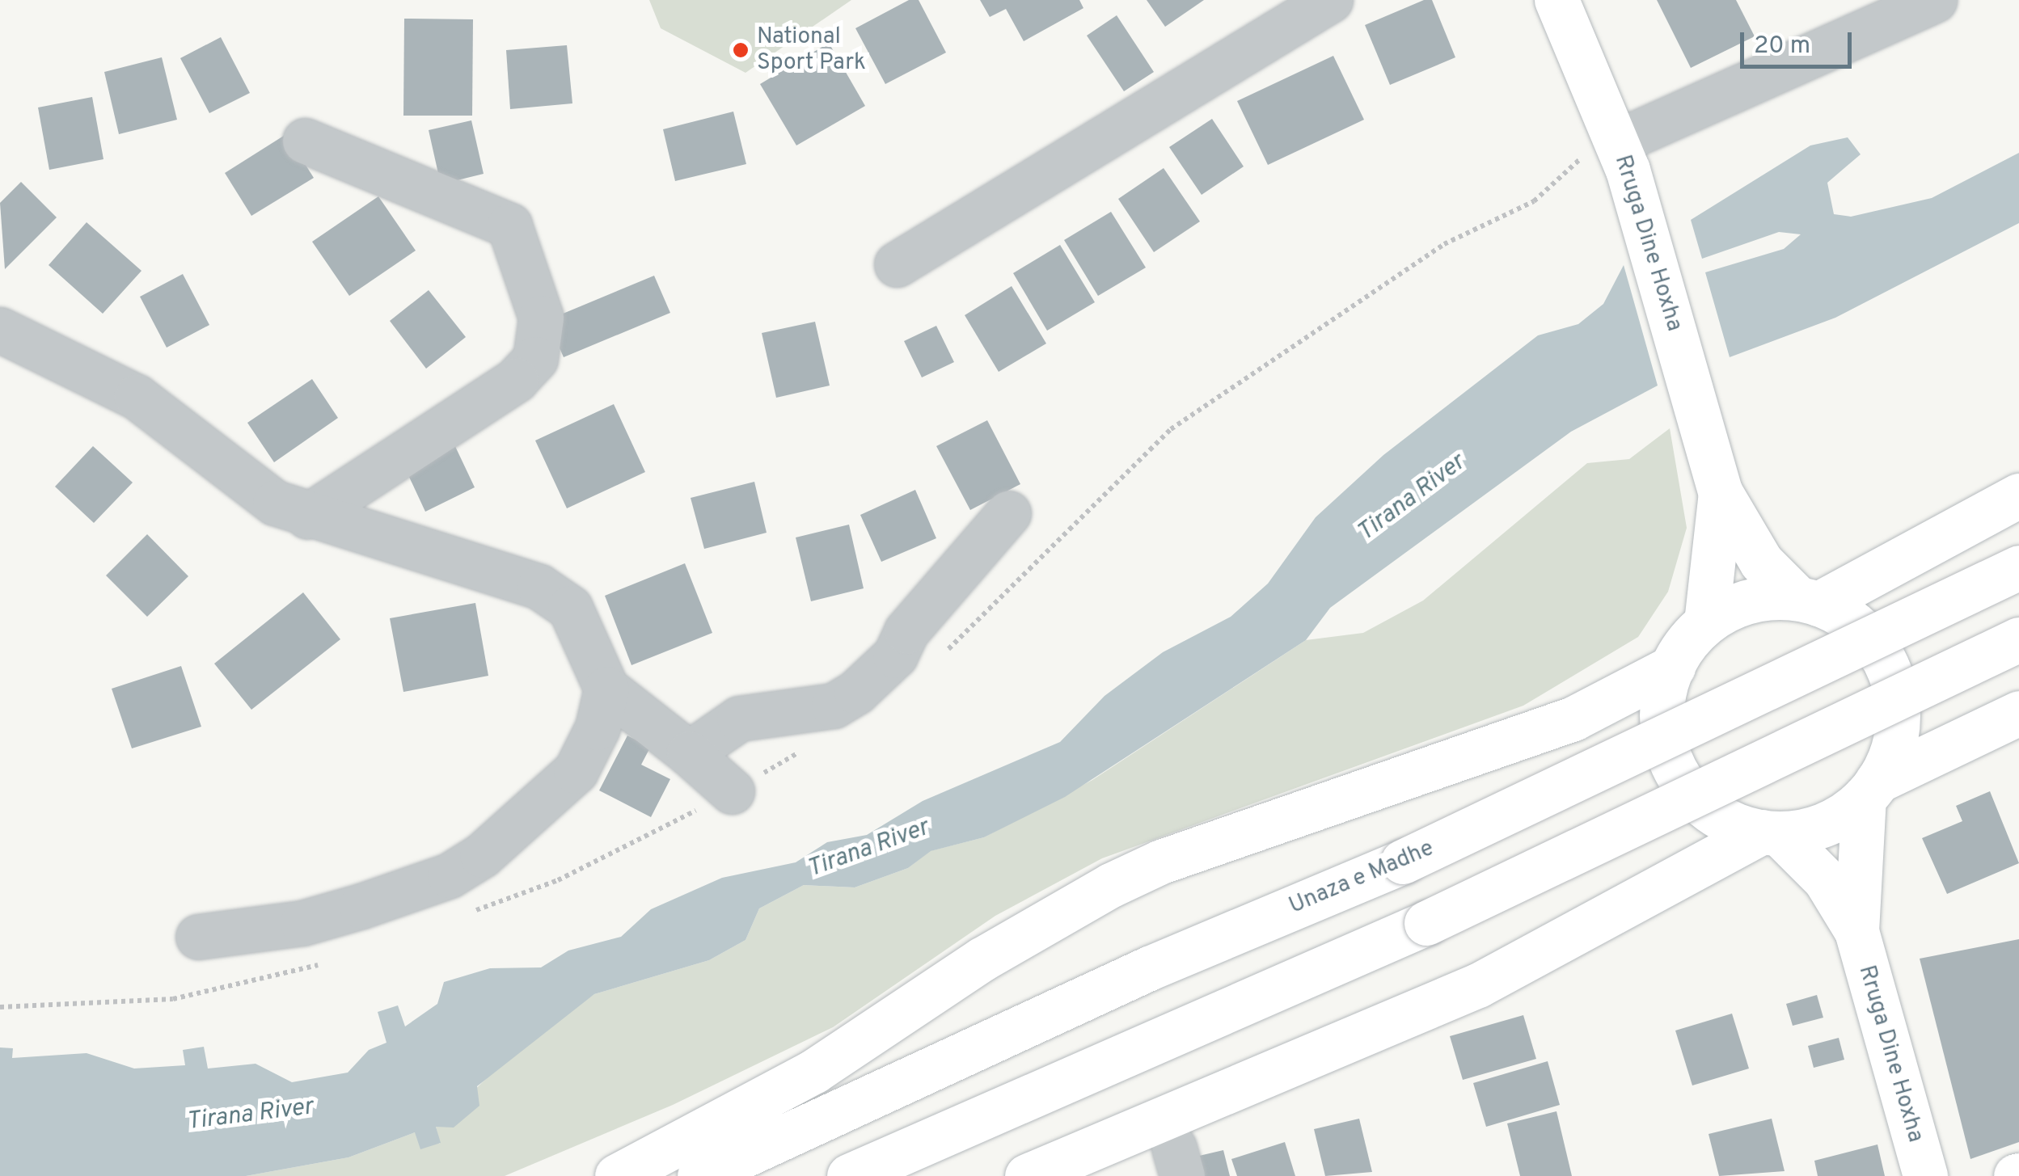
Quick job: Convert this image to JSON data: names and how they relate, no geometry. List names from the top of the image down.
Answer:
{
  "streets": {
    "main road": ["Rruga Dine Hoxha", "Unaza e Madhe"]
  },
  "water": ["Tirana River"],
  "places": ["National Sport Park"],
  "scale_bar": "20 m"
}
